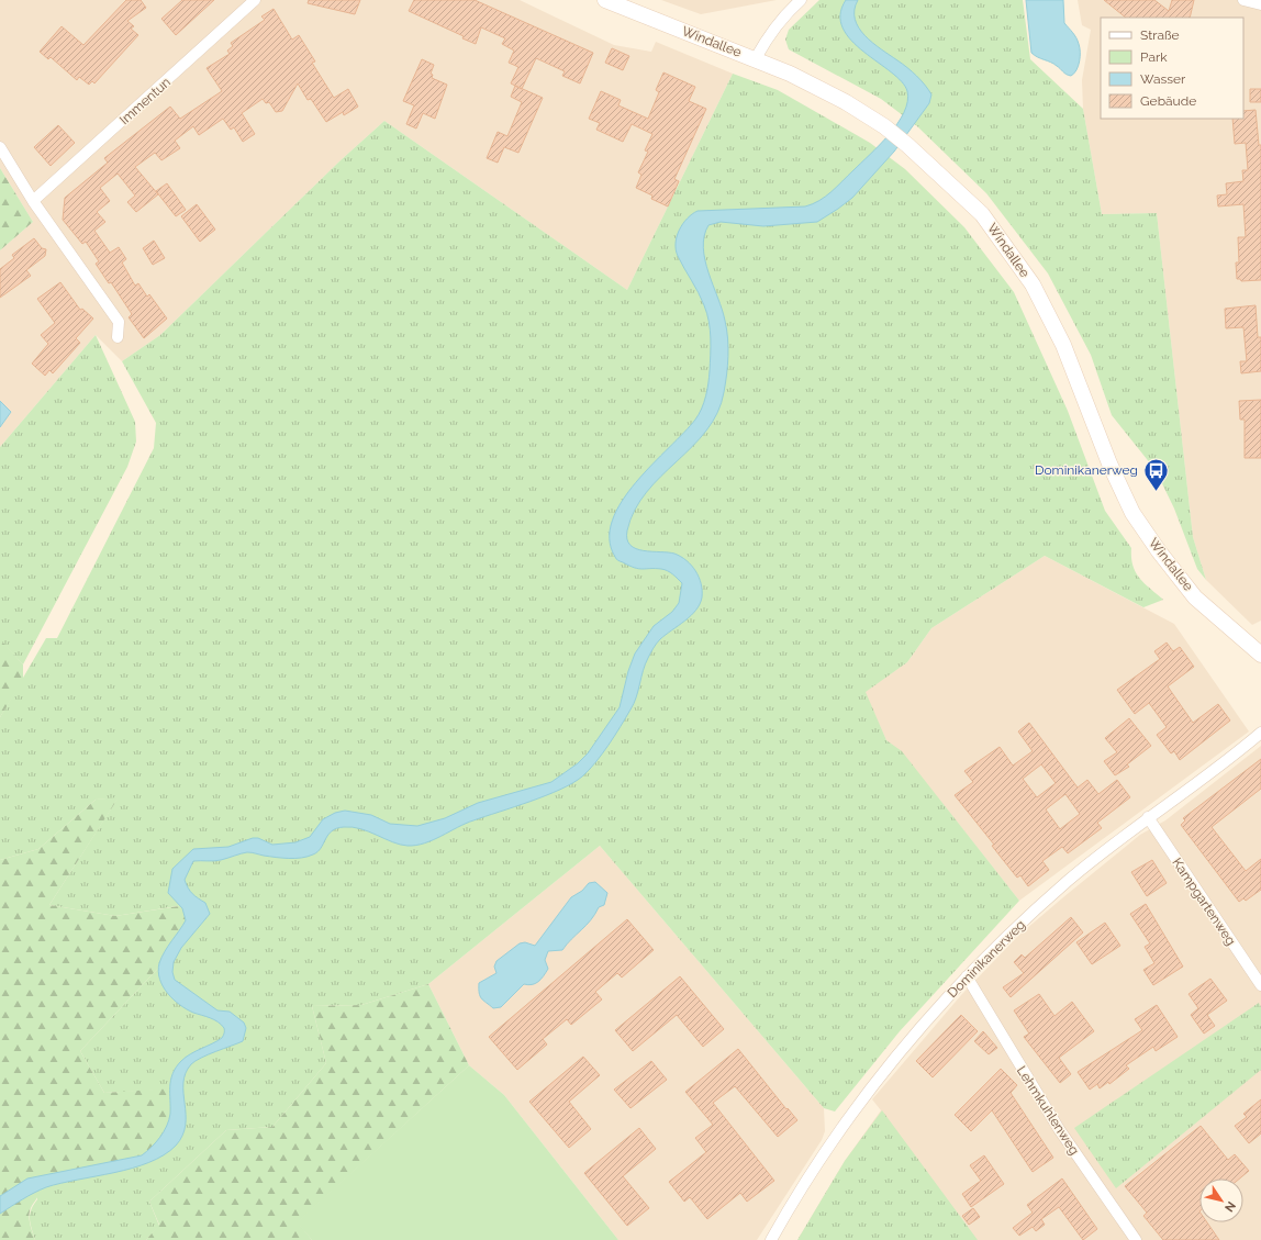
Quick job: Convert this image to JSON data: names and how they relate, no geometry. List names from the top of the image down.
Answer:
{
  "streets": {
    "main road": ["Windallee"],
    "street": [
      "Immentun",
      "Kampgartenweg",
      "Dominikanerweg",
      "Lehmkuhlenweg"
    ]
  },
  "crossings": [
    ["Kampgartenweg", "Dominikanerweg"],
    ["Dominikanerweg", "Lehmkuhlenweg"]
  ],
  "places": {
    "bus stop": ["Dominikanerweg"]
  },
  "legend": [
    "Straße",
    "Park",
    "Wasser",
    "Gebäude"
  ],
  "north": "bottom right"
}
